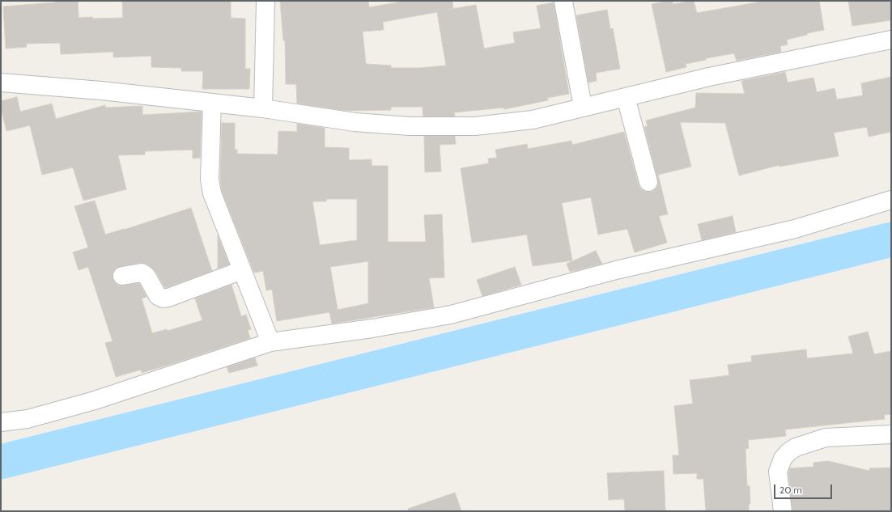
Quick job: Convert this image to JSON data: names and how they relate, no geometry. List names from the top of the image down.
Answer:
{
  "scale_bar": "20 m"
}
